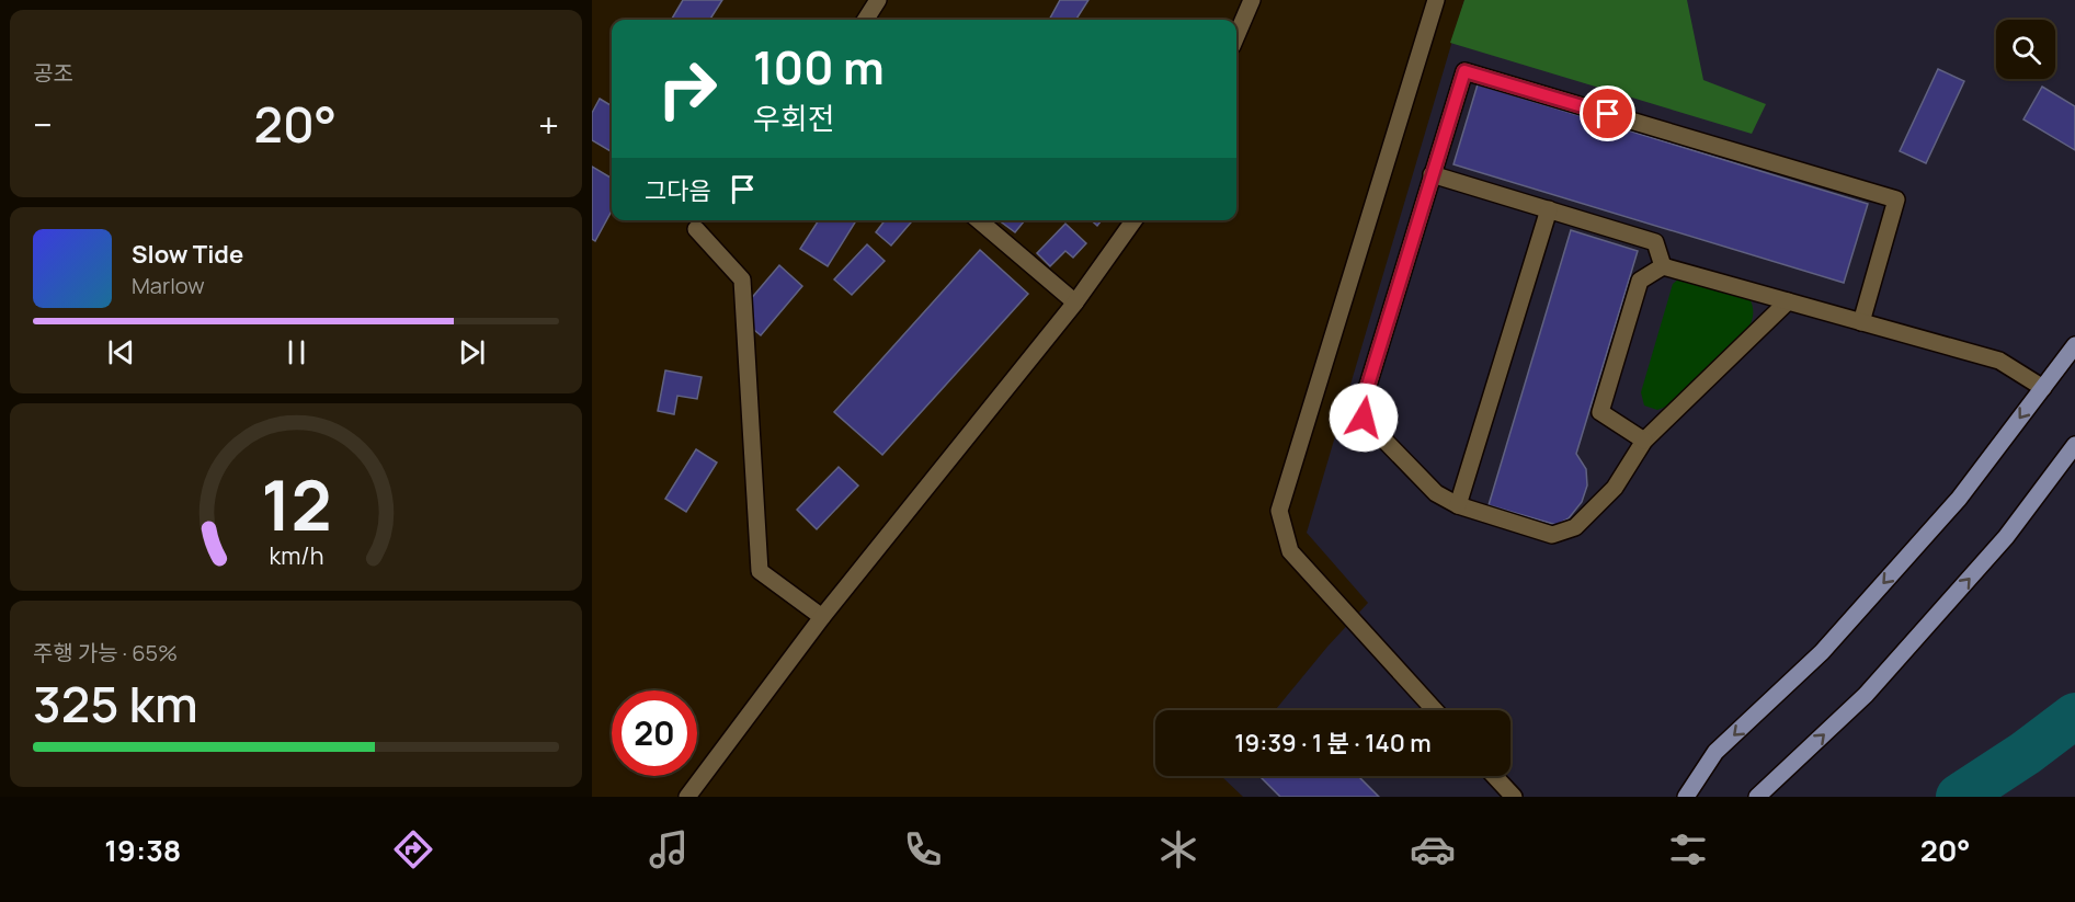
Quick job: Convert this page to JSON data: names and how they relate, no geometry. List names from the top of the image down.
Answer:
{
  "page": {
    "tile": [
      "공조",
      ["주행 가능 · 65%", "325 km"]
    ],
    "turn": ["100 m", "우회전"],
    "heat": ["−", "20°", "+"],
    "then": "그다음",
    "song": ["Slow Tide", "Marlow"],
    "limit": "20",
    "trip": "19:39 · 1 분 · 140 m",
    "tabs": ["19:38", "20°"],
    "gauge": ["12", "km/h"]
  }
}
